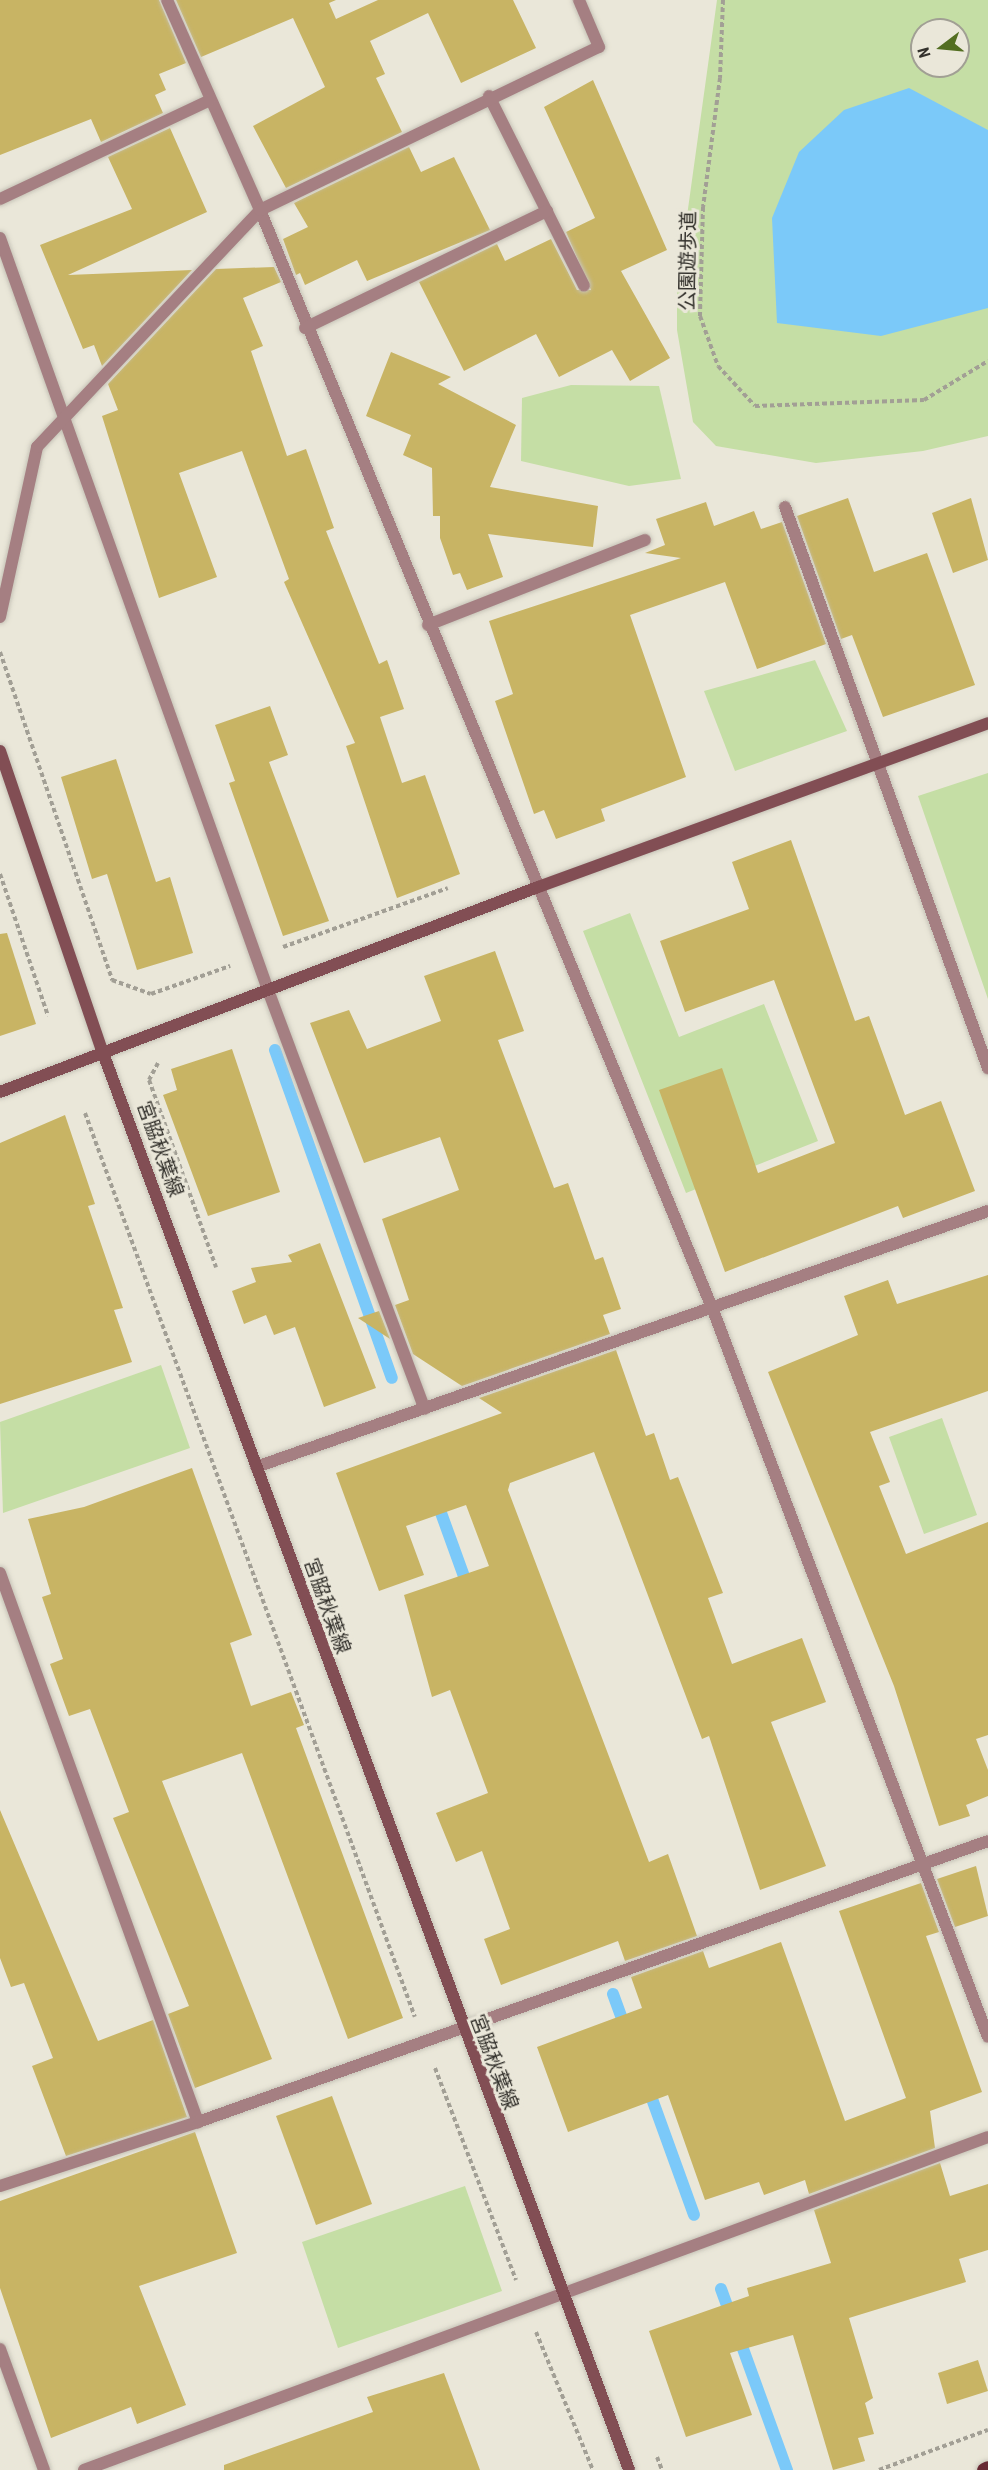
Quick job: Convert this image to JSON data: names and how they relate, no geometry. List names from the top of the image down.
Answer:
{
  "streets": {
    "street": ["宮脇秋葉線"],
    "path": ["公園遊歩道"]
  },
  "north": "left"
}
